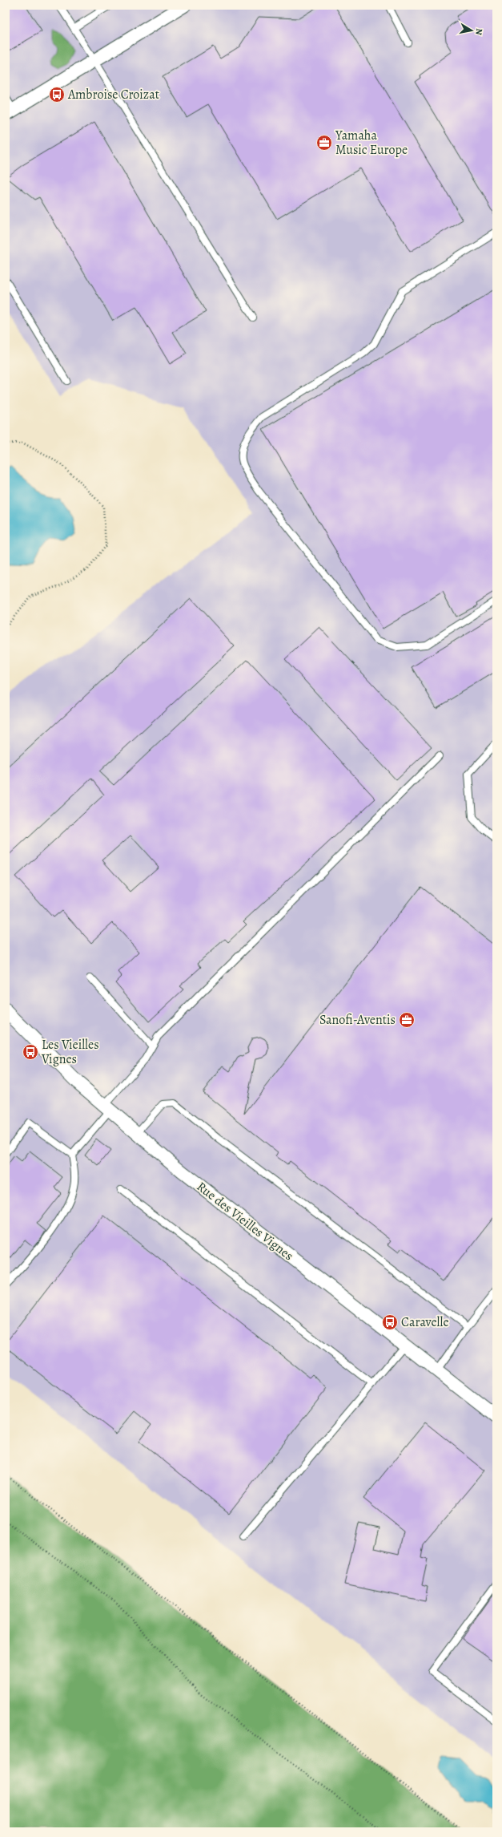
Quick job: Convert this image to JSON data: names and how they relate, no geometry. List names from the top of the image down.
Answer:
{
  "streets": {
    "street": ["Rue des Vieilles Vignes"]
  },
  "places": {
    "bus stop": ["Ambroise Croizat", "Les Vieilles Vignes", "Caravelle"],
    "office": ["Yamaha Music Europe", "Sanofi-Aventis"]
  },
  "north": "right"
}
